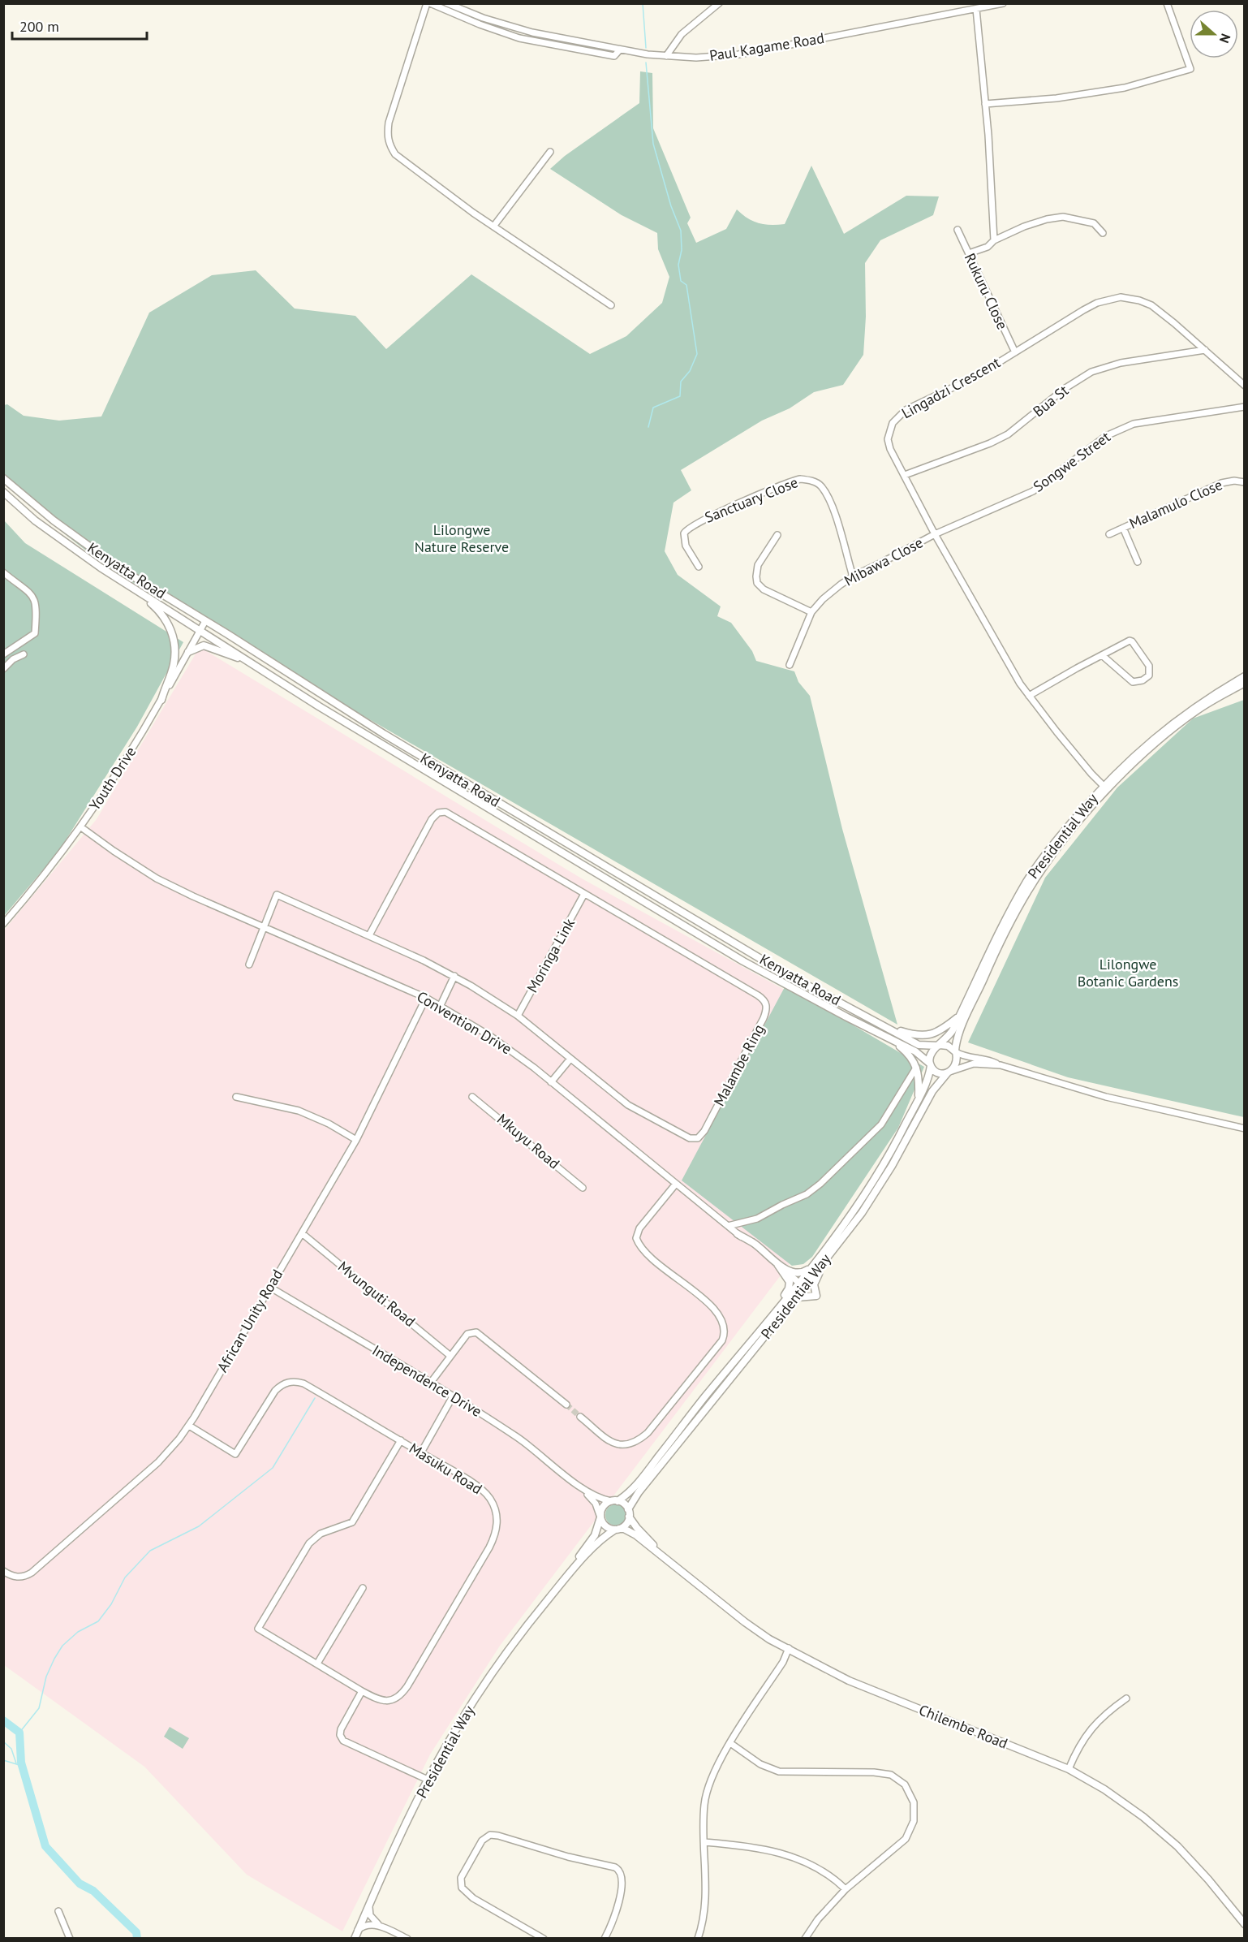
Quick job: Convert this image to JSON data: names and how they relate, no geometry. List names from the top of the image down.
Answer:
{
  "streets": {
    "main road": ["Kenyatta Road", "Presidential Way", "Chilembe Road"],
    "street": [
      "Paul Kagame Road",
      "Rukuru Close",
      "Lingadzi Crescent",
      "Bua St",
      "Songwe Street",
      "Sanctuary Close",
      "Malamulo Close",
      "Mibawa Close",
      "Youth Drive",
      "Moringa Link",
      "Convention Drive",
      "Malambe Ring",
      "Mkuyu Road",
      "Mvunguti Road",
      "African Unity Road",
      "Independence Drive",
      "Masuku Road"
    ]
  },
  "crossings": [
    ["Rukuru Close", "Lingadzi Crescent"],
    ["Lingadzi Crescent", "Bua St"],
    ["Lingadzi Crescent", "Songwe Street"],
    ["Lingadzi Crescent", "Mibawa Close"],
    ["Lingadzi Crescent", "Presidential Way"],
    ["Songwe Street", "Mibawa Close"],
    ["Sanctuary Close", "Mibawa Close"],
    ["Kenyatta Road", "Youth Drive"],
    ["Kenyatta Road", "Presidential Way"],
    ["Youth Drive", "Convention Drive"],
    ["Presidential Way", "Convention Drive"],
    ["Presidential Way", "Independence Drive"],
    ["Moringa Link", "Malambe Ring"],
    ["Convention Drive", "Malambe Ring"],
    ["Convention Drive", "African Unity Road"],
    ["Mvunguti Road", "African Unity Road"],
    ["African Unity Road", "Independence Drive"],
    ["African Unity Road", "Masuku Road"]
  ],
  "parks": ["Lilongwe Nature Reserve", "Lilongwe Botanic Gardens"],
  "scale_bar": "200 m",
  "north": "right"
}
